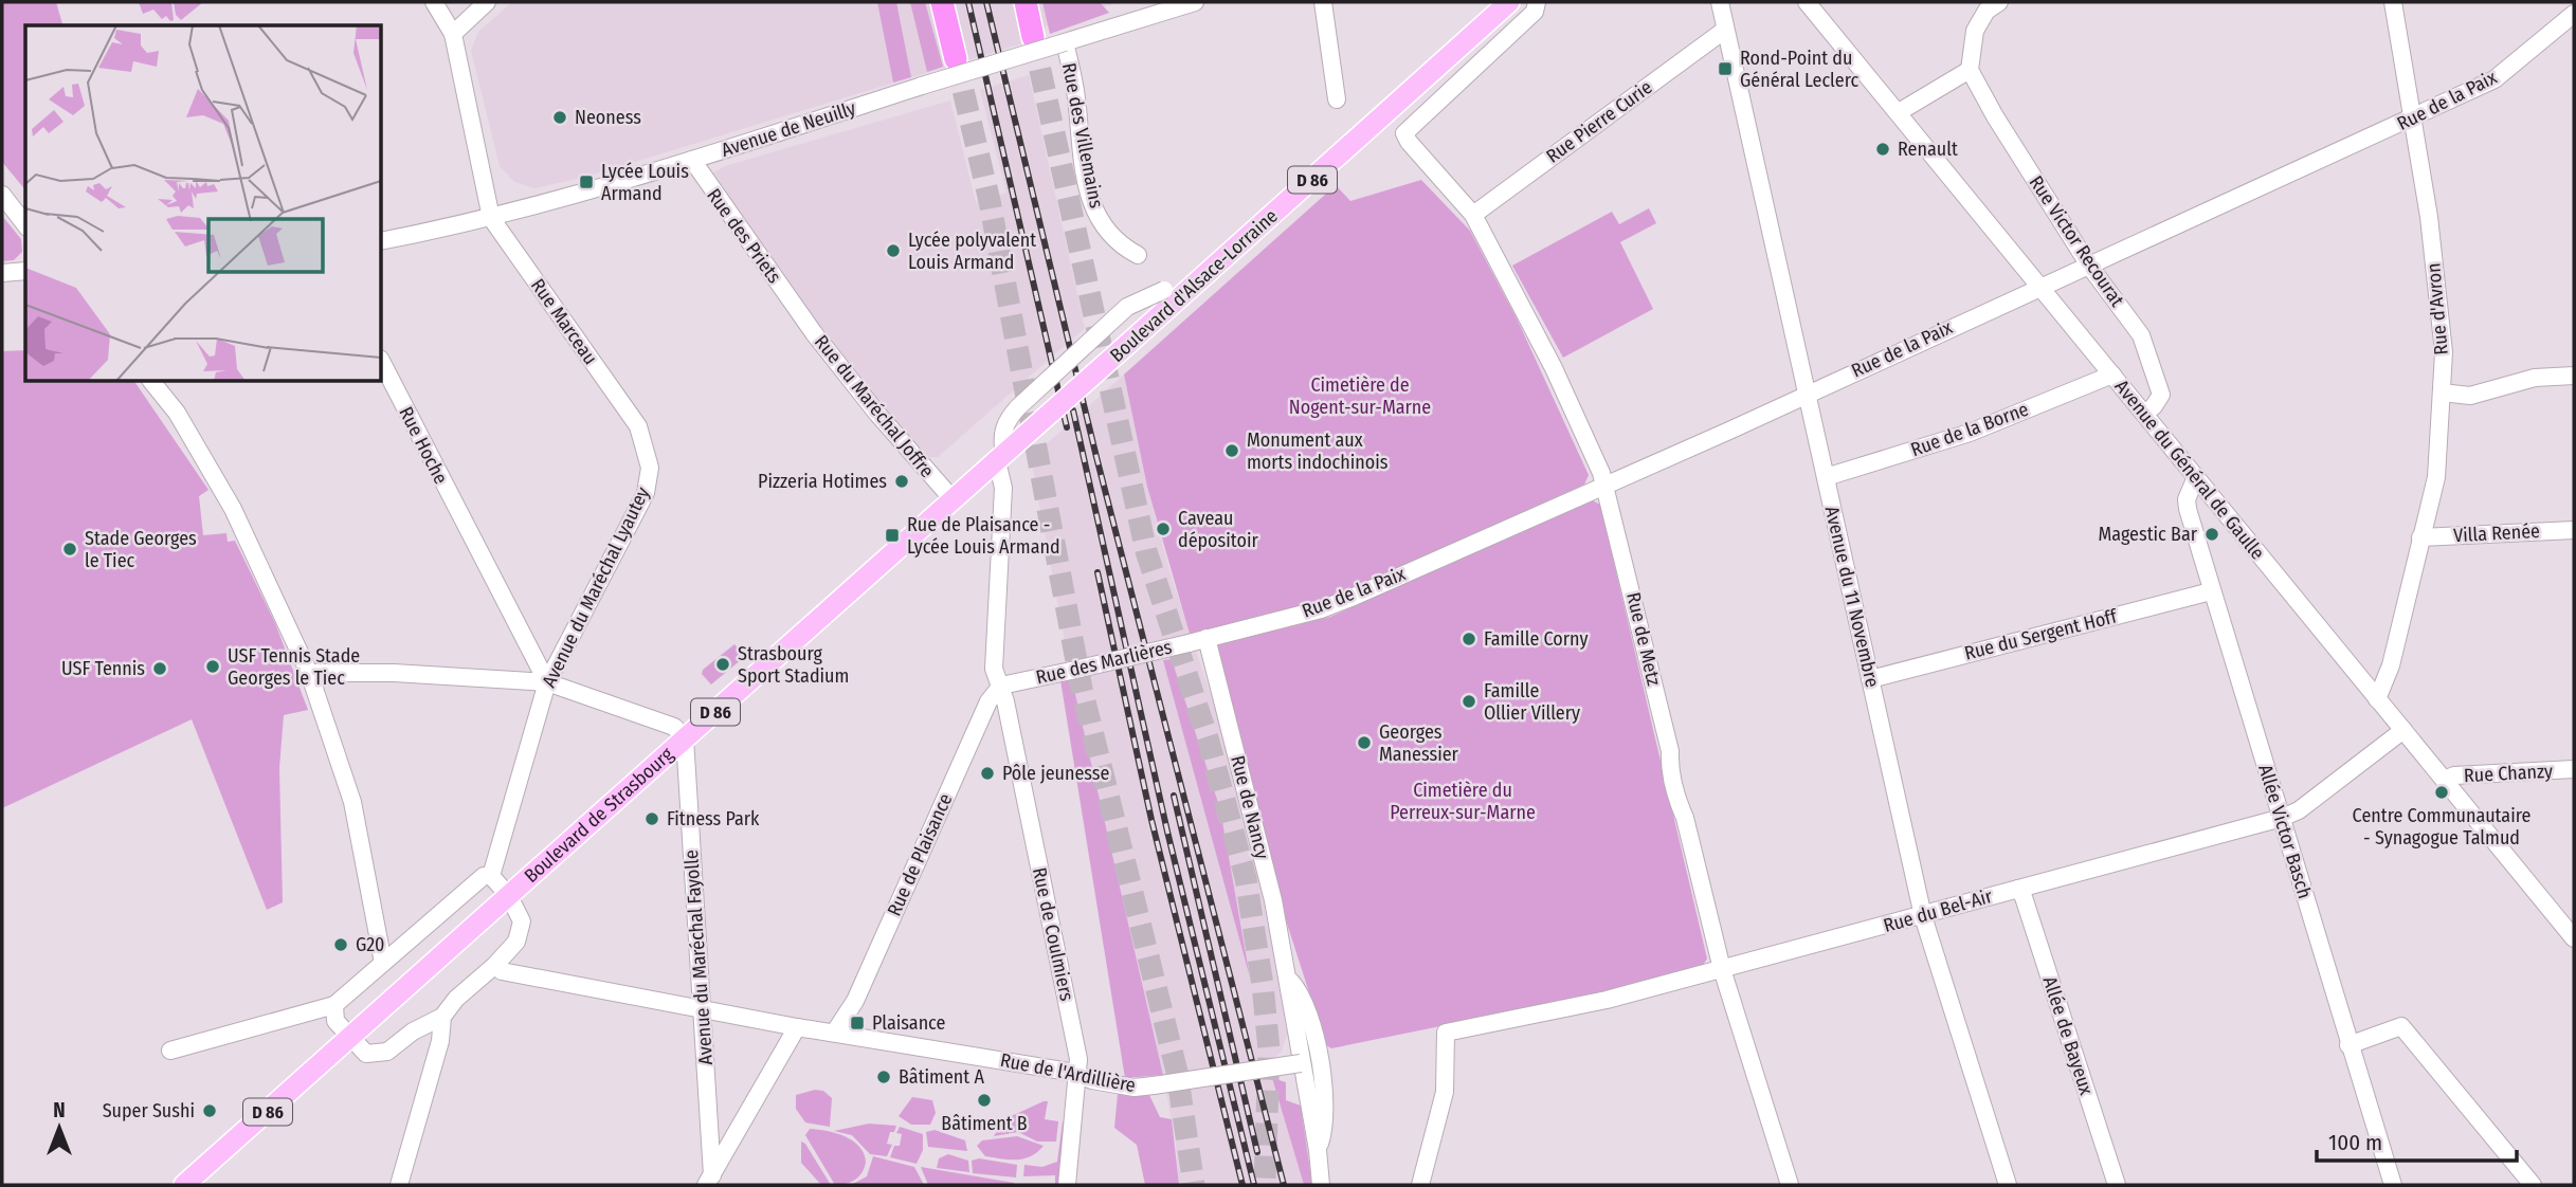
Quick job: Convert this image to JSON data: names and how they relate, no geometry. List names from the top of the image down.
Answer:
{
  "streets": {
    "main road": ["D 86", "Boulevard d'Alsace-Lorraine", "Boulevard de Strasbourg"],
    "street": [
      "Rue de la Paix",
      "Rue Pierre Curie",
      "Avenue de Neuilly",
      "Rue des Villemains",
      "Rue des Priets",
      "Rue Victor Recourat",
      "Rue d'Avron",
      "Rue Marceau",
      "Rue du Maréchal Joffre",
      "Rue de la Borne",
      "Rue Hoche",
      "Avenue du Général de Gaulle",
      "Villa Renée",
      "Avenue du Maréchal Lyautey",
      "Avenue du 11 Novembre",
      "Rue du Sergent Hoff",
      "Rue de Metz",
      "Rue des Marlières",
      "Rue Chanzy",
      "Rue de Nancy",
      "Allée Victor Basch",
      "Rue de Plaisance",
      "Rue du Bel-Air",
      "Rue de Coulmiers",
      "Avenue du Maréchal Fayolle",
      "Allée de Bayeux",
      "Rue de l'Ardillière"
    ]
  },
  "crossings": [
    ["Rue de la Paix", "Rue Victor Recourat"],
    ["Rue de la Paix", "Rue d'Avron"],
    ["Rue de la Paix", "Avenue du Général de Gaulle"],
    ["Rue de la Paix", "Avenue du 11 Novembre"],
    ["Rue de la Paix", "Rue de Metz"],
    ["Rue de la Paix", "Rue des Marlières"],
    ["Rue de la Paix", "Rue de Nancy"],
    ["Rue Pierre Curie", "Avenue du 11 Novembre"],
    ["Rue Pierre Curie", "Rue de Metz"],
    ["Avenue de Neuilly", "Rue des Villemains"],
    ["Avenue de Neuilly", "Rue des Priets"],
    ["Avenue de Neuilly", "Rue Marceau"],
    ["Rue des Priets", "Rue du Maréchal Joffre"],
    ["Rue Victor Recourat", "Avenue du Général de Gaulle"],
    ["Boulevard d'Alsace-Lorraine", "Boulevard de Strasbourg"],
    ["Rue d'Avron", "Avenue du Général de Gaulle"],
    ["Rue d'Avron", "Villa Renée"],
    ["Rue Marceau", "Avenue du Maréchal Lyautey"],
    ["Rue du Maréchal Joffre", "Boulevard de Strasbourg"],
    ["Rue de la Borne", "Avenue du Général de Gaulle"],
    ["Rue de la Borne", "Avenue du 11 Novembre"],
    ["Rue Hoche", "Avenue du Maréchal Lyautey"],
    ["Avenue du Général de Gaulle", "Rue Chanzy"],
    ["Avenue du Général de Gaulle", "Allée Victor Basch"],
    ["Avenue du Général de Gaulle", "Rue du Bel-Air"],
    ["Avenue du 11 Novembre", "Rue du Sergent Hoff"],
    ["Avenue du 11 Novembre", "Rue du Bel-Air"],
    ["Rue du Sergent Hoff", "Allée Victor Basch"],
    ["Rue de Metz", "Rue du Bel-Air"],
    ["Rue des Marlières", "Rue de Nancy"],
    ["Rue des Marlières", "Rue de Plaisance"],
    ["Rue des Marlières", "Rue de Coulmiers"],
    ["Rue de Nancy", "Rue de l'Ardillière"],
    ["Boulevard de Strasbourg", "Avenue du Maréchal Fayolle"],
    ["Allée Victor Basch", "Rue du Bel-Air"],
    ["Rue de Plaisance", "Rue de Coulmiers"],
    ["Rue de Plaisance", "Rue de l'Ardillière"],
    ["Rue du Bel-Air", "Allée de Bayeux"],
    ["Rue de Coulmiers", "Rue de l'Ardillière"]
  ],
  "parks": ["Cimetière de Nogent-sur-Marne", "Cimetière du Perreux-sur-Marne"],
  "places": {
    "transit": [
      "Rond-Point du Général Leclerc",
      "Lycée Louis Armand",
      "Rue de Plaisance - Lycée Louis Armand",
      "Plaisance"
    ],
    "other": [
      "Neoness",
      "Renault",
      "Lycée polyvalent Louis Armand",
      "Monument aux morts indochinois",
      "Pizzeria Hotimes",
      "Caveau dépositoir",
      "Magestic Bar",
      "Stade Georges le Tiec",
      "Famille Corny",
      "Strasbourg Sport Stadium",
      "USF Tennis Stade Georges le Tiec",
      "USF Tennis",
      "Famille Ollier Villery",
      "Georges Manessier",
      "Pôle jeunesse",
      "Centre Communautaire - Synagogue Talmud",
      "Fitness Park",
      "G20",
      "Bâtiment A",
      "Bâtiment B",
      "Super Sushi"
    ]
  },
  "scale_bar": "100 m",
  "north": "top"
}
